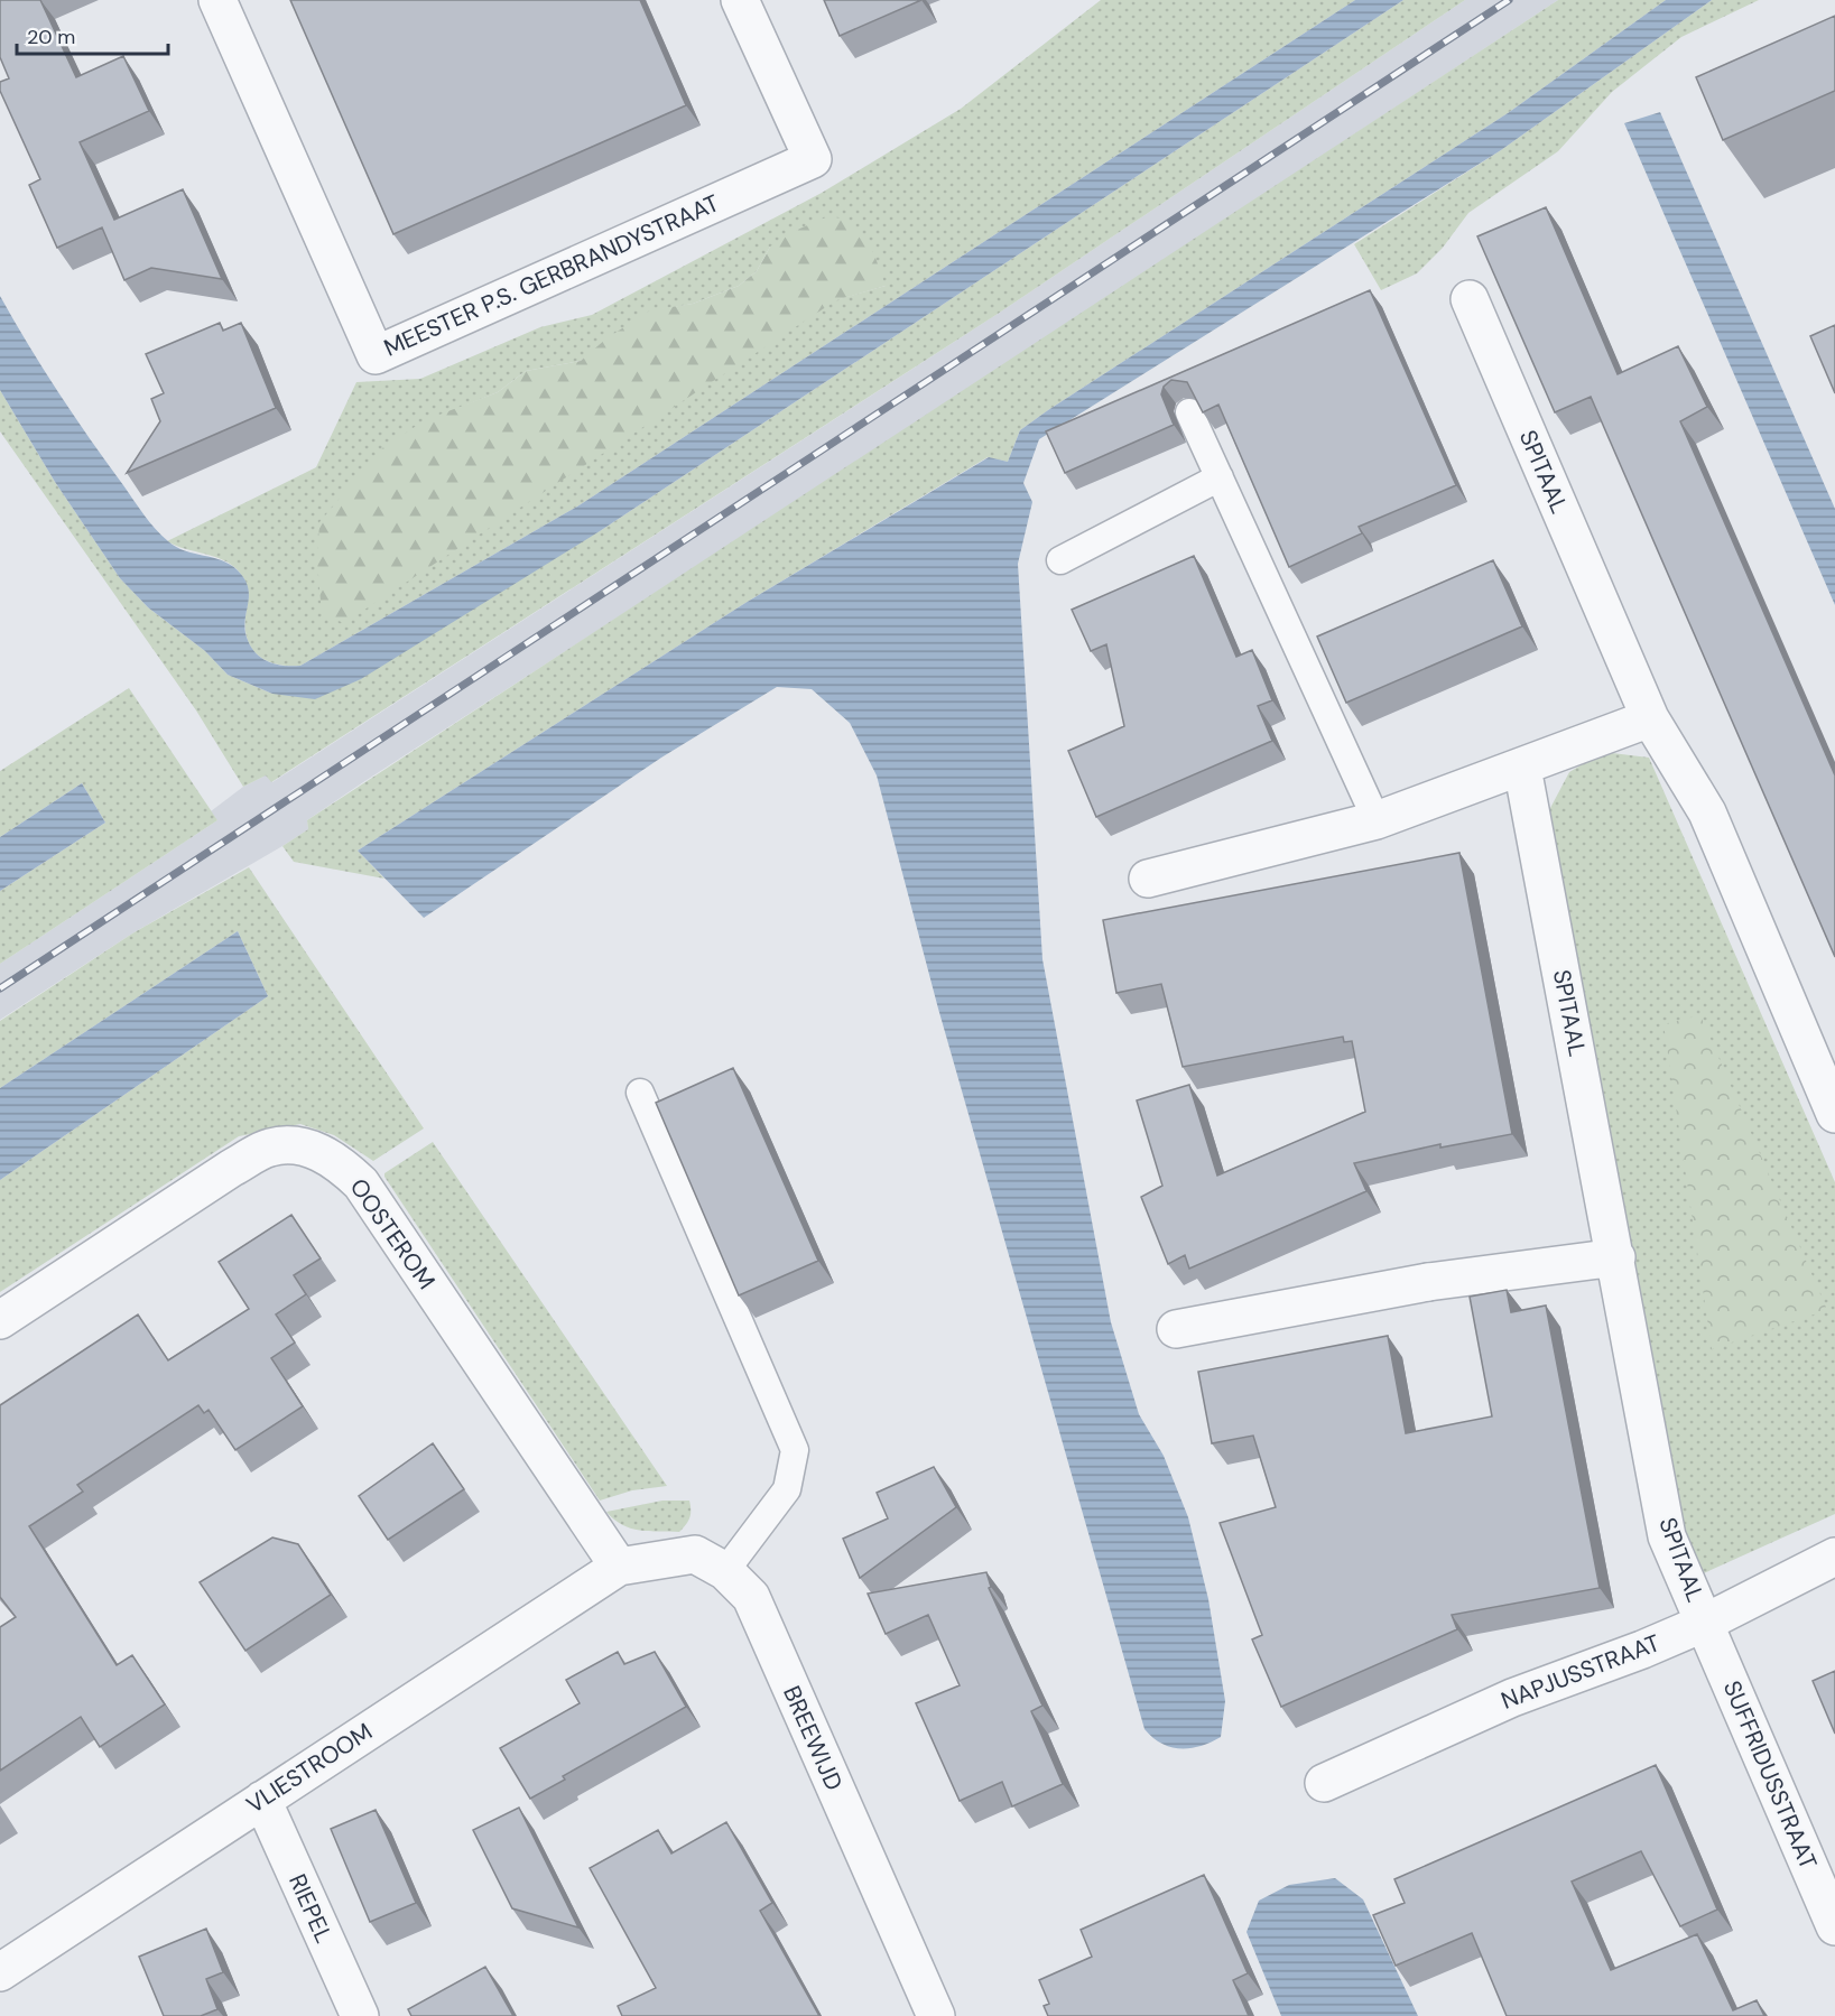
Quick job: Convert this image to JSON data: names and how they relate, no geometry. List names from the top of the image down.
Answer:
{
  "streets": {
    "street": [
      "MEESTER P.S. GERBRANDYSTRAAT",
      "SPITAAL",
      "OOSTEROM",
      "NAPJUSSTRAAT",
      "BREEWIJD",
      "VLIESTROOM",
      "SUFFRIDUSSTRAAT",
      "RIEPEL"
    ]
  },
  "crossings": [
    ["SPITAAL", "NAPJUSSTRAAT"],
    ["SPITAAL", "SUFFRIDUSSTRAAT"],
    ["OOSTEROM", "BREEWIJD"],
    ["OOSTEROM", "VLIESTROOM"],
    ["NAPJUSSTRAAT", "SUFFRIDUSSTRAAT"],
    ["BREEWIJD", "VLIESTROOM"],
    ["VLIESTROOM", "RIEPEL"]
  ],
  "scale_bar": "20 m"
}
